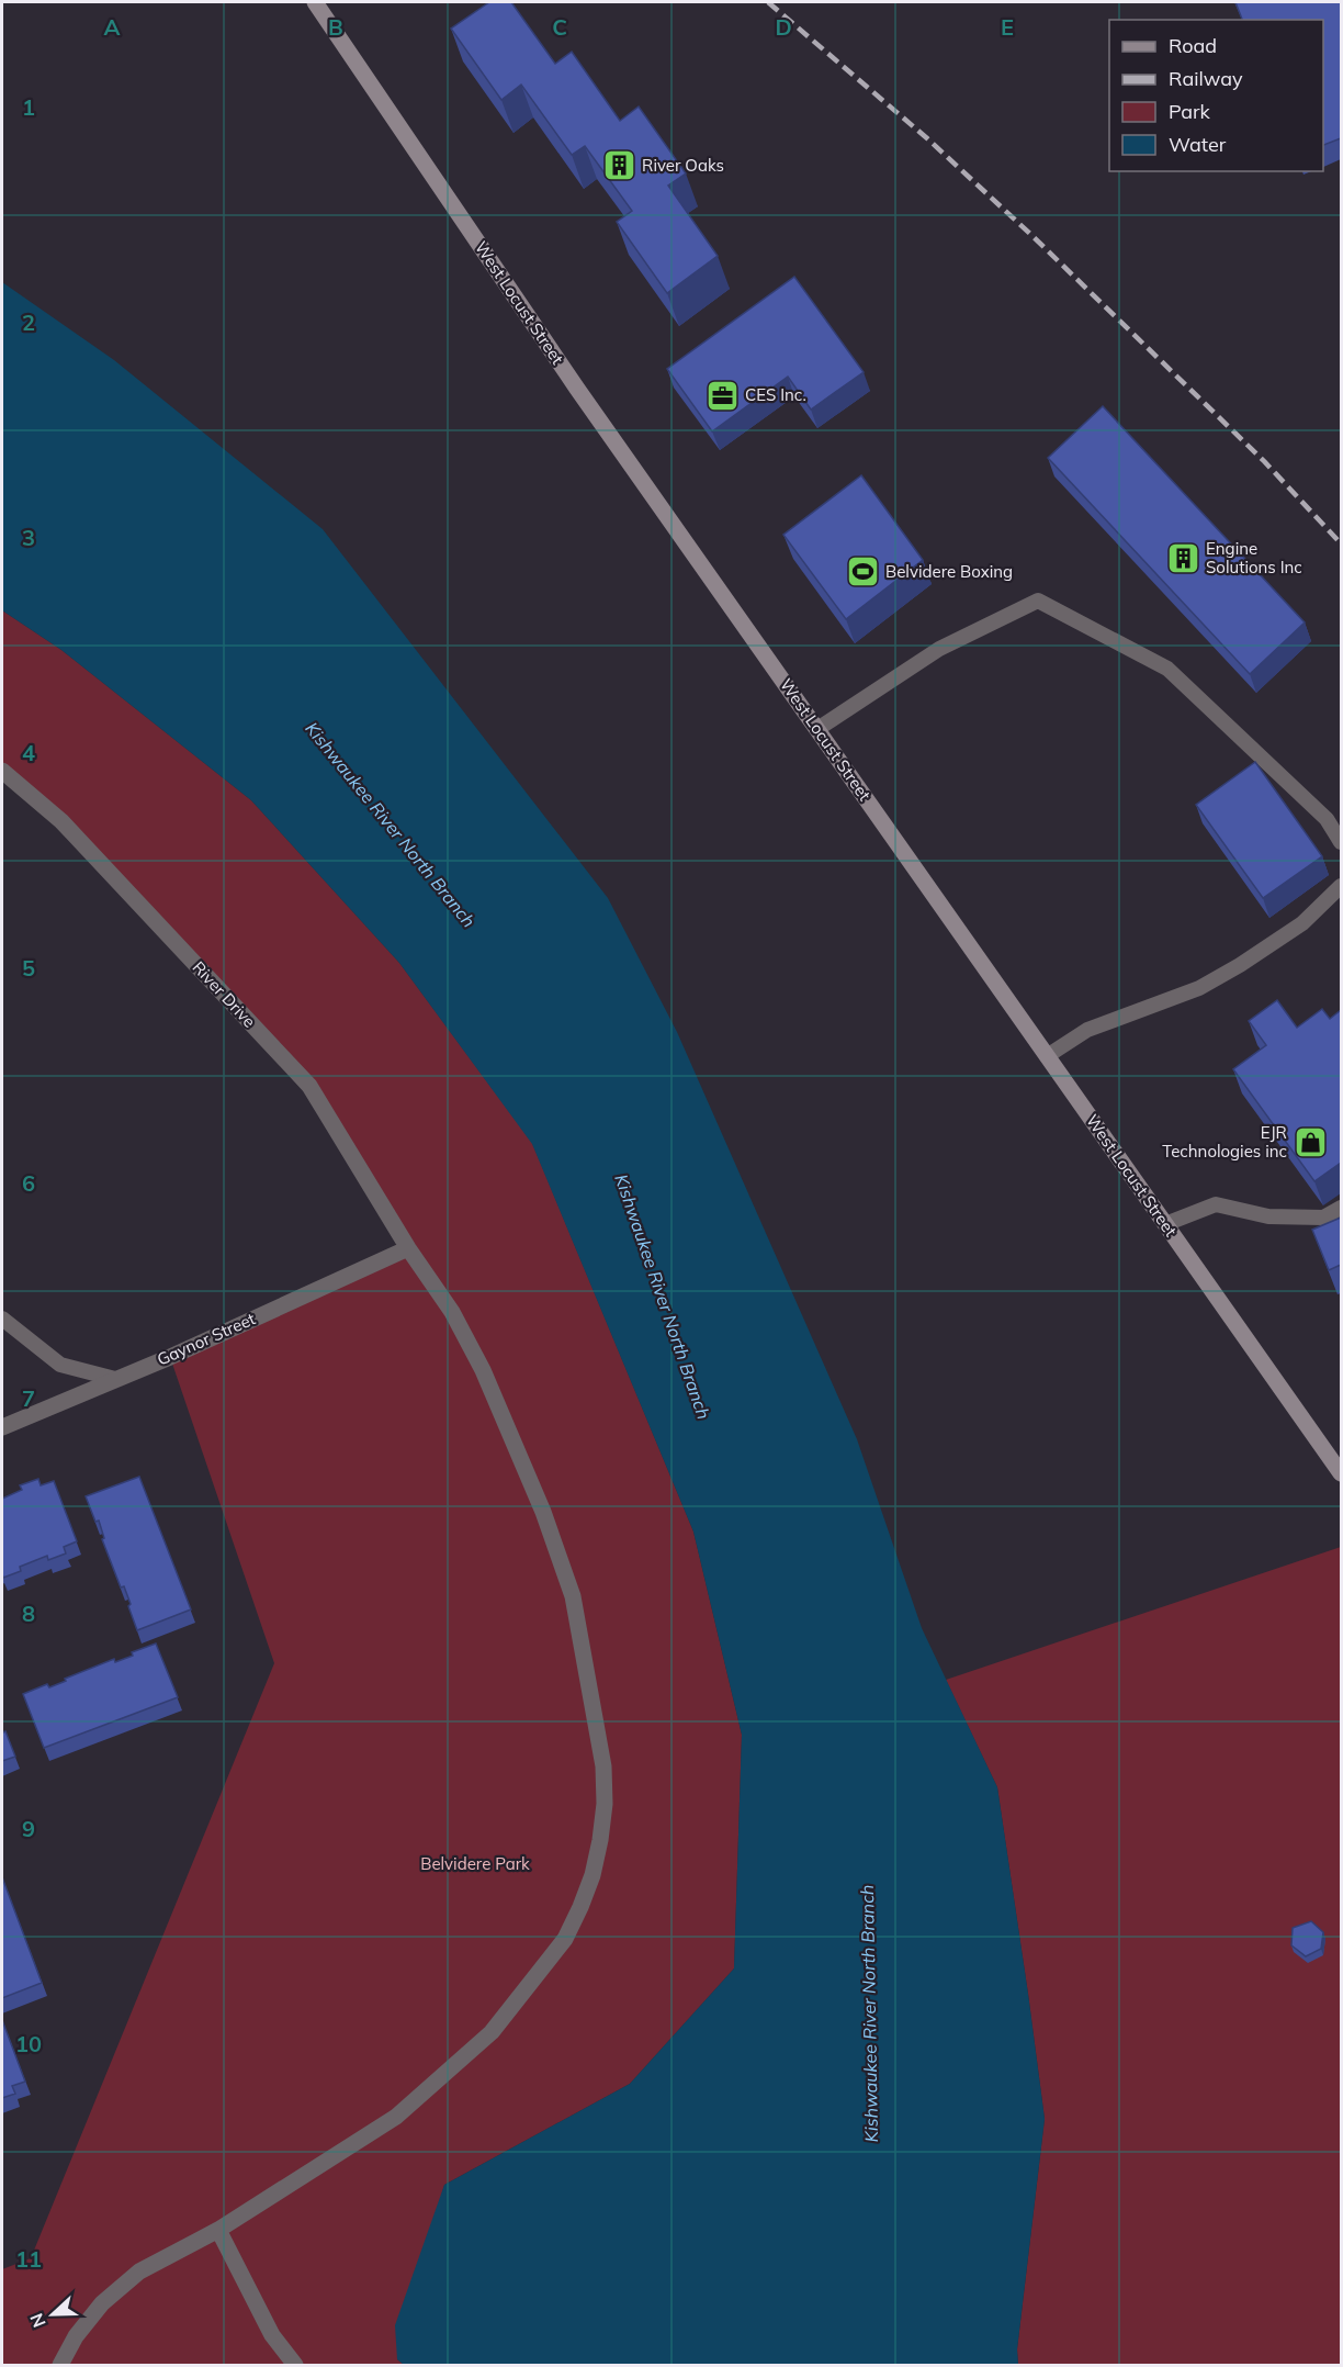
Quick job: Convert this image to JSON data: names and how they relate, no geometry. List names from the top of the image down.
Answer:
{
  "streets": {
    "street": ["West Locust Street", "River Drive", "Gaynor Street"]
  },
  "crossings": [
    ["River Drive", "Gaynor Street"]
  ],
  "water": ["Kishwaukee River North Branch"],
  "parks": ["Belvidere Park"],
  "places": {
    "building": ["River Oaks", "Engine Solutions Inc"],
    "office": ["CES Inc."],
    "sports": ["Belvidere Boxing"],
    "shop": ["EJR Technologies inc"]
  },
  "legend": [
    "Road",
    "Railway",
    "Park",
    "Water"
  ],
  "north": "left",
  "grid": {
    "columns": [
      "A",
      "B",
      "C",
      "D",
      "E"
    ],
    "rows": [
      "1",
      "2",
      "3",
      "4",
      "5",
      "6",
      "7",
      "8",
      "9",
      "10",
      "11"
    ]
  }
}
